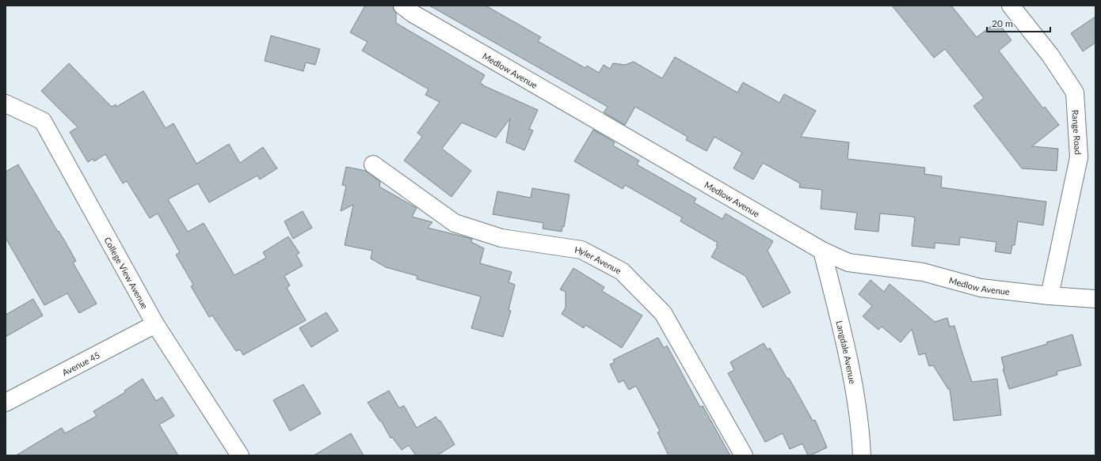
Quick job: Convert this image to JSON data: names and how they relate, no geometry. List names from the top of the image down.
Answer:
{
  "streets": {
    "street": [
      "Medlow Avenue",
      "Range Road",
      "Hyler Avenue",
      "College View Avenue",
      "Langdale Avenue",
      "Avenue 45"
    ]
  },
  "crossings": [
    ["Medlow Avenue", "Range Road"],
    ["Medlow Avenue", "Langdale Avenue"],
    ["College View Avenue", "Avenue 45"]
  ],
  "scale_bar": "20 m"
}
